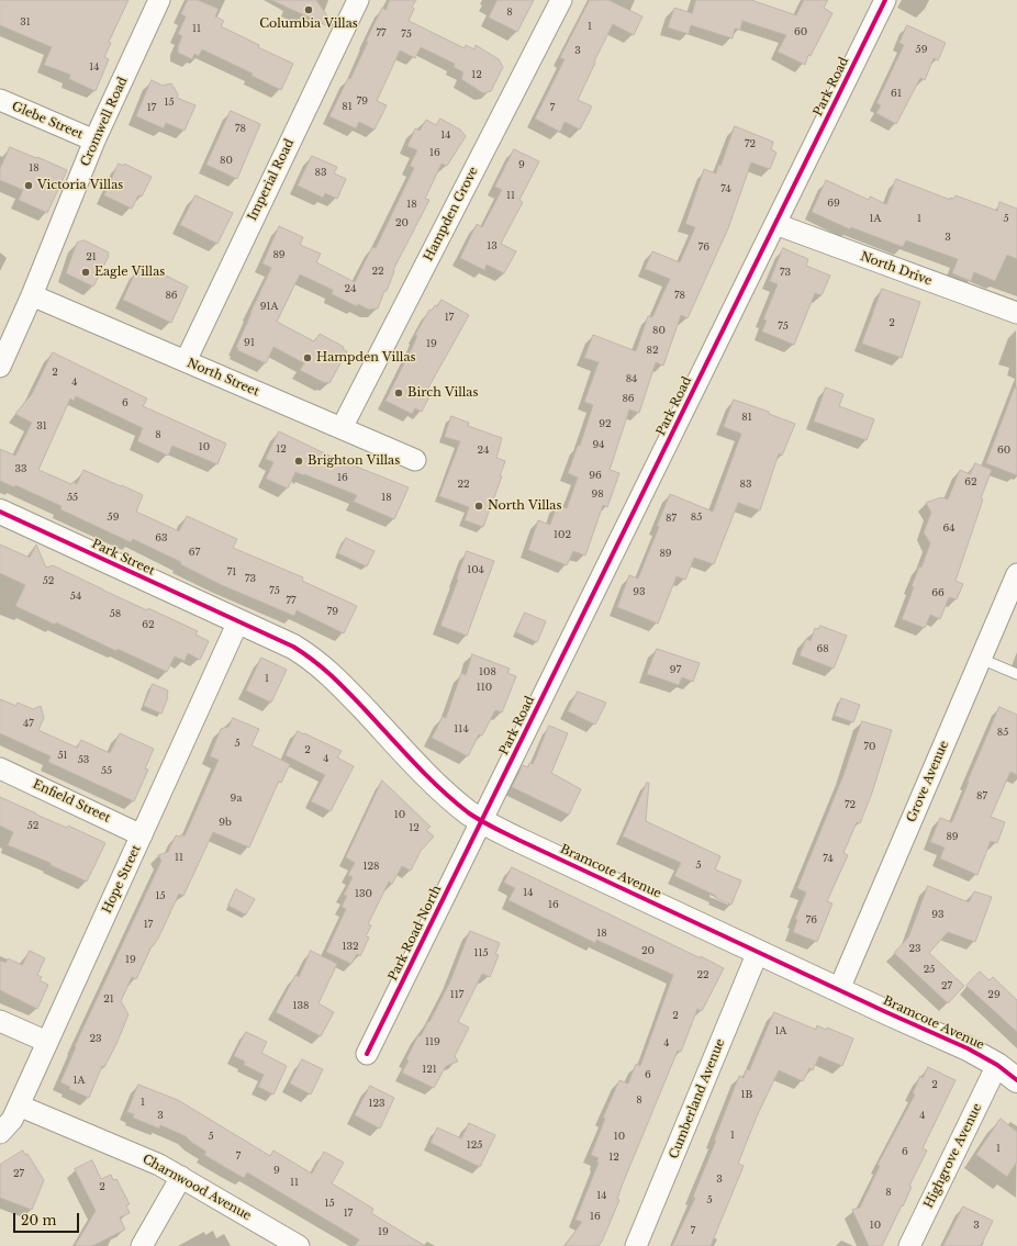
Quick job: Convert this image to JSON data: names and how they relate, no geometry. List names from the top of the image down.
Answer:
{
  "streets": {
    "street": [
      "Park Road",
      "Glebe Street",
      "Cromwell Road",
      "Imperial Road",
      "Hampden Grove",
      "North Drive",
      "North Street",
      "Park Street",
      "Grove Avenue",
      "Enfield Street",
      "Bramcote Avenue",
      "Hope Street",
      "Park Road North",
      "Cumberland Avenue",
      "Highgrove Avenue",
      "Charnwood Avenue"
    ]
  },
  "crossings": [
    ["Park Road", "North Drive"],
    ["Park Road", "Bramcote Avenue"],
    ["Park Road", "Park Road North"],
    ["Glebe Street", "Cromwell Road"],
    ["Cromwell Road", "North Street"],
    ["Imperial Road", "North Street"],
    ["Hampden Grove", "North Street"],
    ["Park Street", "Bramcote Avenue"],
    ["Park Street", "Hope Street"],
    ["Grove Avenue", "Bramcote Avenue"],
    ["Enfield Street", "Hope Street"],
    ["Bramcote Avenue", "Hope Street"],
    ["Bramcote Avenue", "Park Road North"],
    ["Bramcote Avenue", "Cumberland Avenue"],
    ["Bramcote Avenue", "Highgrove Avenue"],
    ["Hope Street", "Charnwood Avenue"]
  ],
  "places": [
    "Columbia Villas",
    "Victoria Villas",
    "Eagle Villas",
    "Hampden Villas",
    "Birch Villas",
    "Brighton Villas",
    "North Villas"
  ],
  "house_numbers": [
    "8",
    "31",
    "1",
    "11",
    "60",
    "77",
    "75",
    "59",
    "3",
    "14",
    "12",
    "61",
    "79",
    "15",
    "81",
    "17",
    "7",
    "78",
    "14",
    "72",
    "16",
    "80",
    "9",
    "18",
    "83",
    "74",
    "11",
    "69",
    "18",
    "1A",
    "1",
    "5",
    "20",
    "3",
    "13",
    "76",
    "89",
    "21",
    "22",
    "73",
    "24",
    "86",
    "78",
    "91A",
    "17",
    "2",
    "75",
    "80",
    "91",
    "19",
    "82",
    "2",
    "84",
    "4",
    "86",
    "6",
    "81",
    "92",
    "31",
    "8",
    "94",
    "10",
    "12",
    "24",
    "60",
    "33",
    "96",
    "16",
    "62",
    "22",
    "83",
    "98",
    "55",
    "18",
    "59",
    "85",
    "87",
    "64",
    "102",
    "63",
    "67",
    "89",
    "104",
    "71",
    "73",
    "52",
    "75",
    "93",
    "66",
    "54",
    "77",
    "79",
    "58",
    "62",
    "68",
    "97",
    "108",
    "1",
    "110",
    "47",
    "114",
    "85",
    "5",
    "70",
    "2",
    "51",
    "4",
    "53",
    "55",
    "87",
    "9a",
    "72",
    "10",
    "9b",
    "52",
    "12",
    "89",
    "11",
    "74",
    "5",
    "128",
    "14",
    "130",
    "15",
    "16",
    "93",
    "76",
    "17",
    "18",
    "132",
    "23",
    "20",
    "115",
    "19",
    "25",
    "22",
    "27",
    "117",
    "29",
    "21",
    "138",
    "2",
    "1A",
    "23",
    "119",
    "4",
    "121",
    "6",
    "1A",
    "2",
    "1B",
    "8",
    "1",
    "123",
    "3",
    "4",
    "1",
    "5",
    "10",
    "125",
    "1",
    "6",
    "7",
    "12",
    "9",
    "27",
    "3",
    "11",
    "2",
    "8",
    "14",
    "5",
    "15",
    "17",
    "16",
    "10",
    "3",
    "7",
    "19"
  ],
  "scale_bar": "20 m"
}
